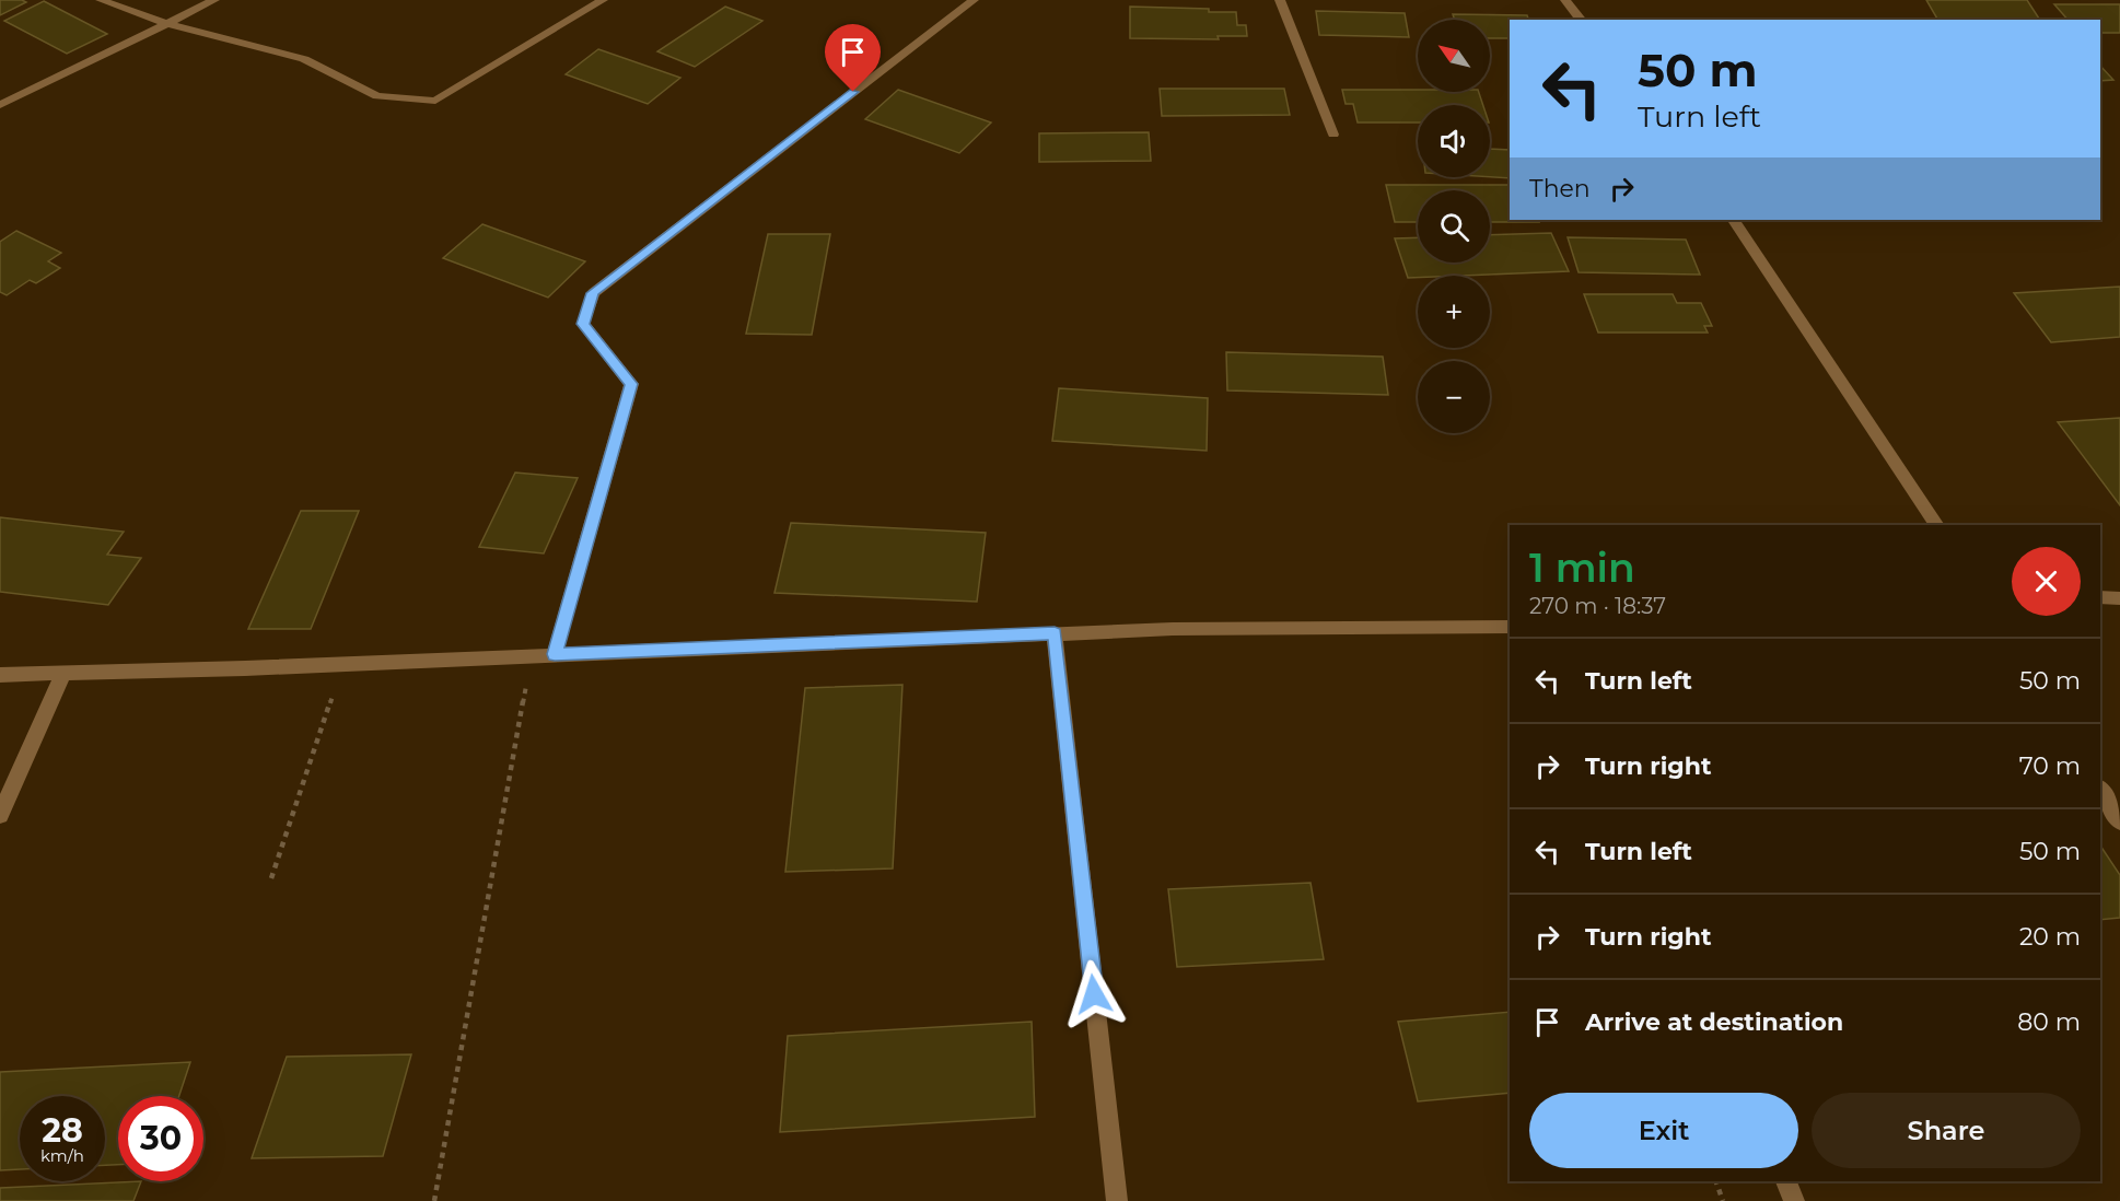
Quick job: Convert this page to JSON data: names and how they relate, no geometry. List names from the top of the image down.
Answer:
{
  "north": "top left",
  "page": {
    "map_buttons": ["+", "−"],
    "turn": ["50 m", "Turn left"],
    "then": "Then",
    "heading": ["1 min", "270 m · 18:37"],
    "list": [
      {
        "name": "Turn left",
        "value": "50 m"
      },
      {
        "name": "Turn right",
        "value": "70 m"
      },
      {
        "name": "Turn left",
        "value": "50 m"
      },
      {
        "name": "Turn right",
        "value": "20 m"
      },
      {
        "name": "Arrive at destination",
        "value": "80 m"
      }
    ],
    "buttons": ["Exit", "Share"],
    "speed": "28 km/h",
    "limit": "30"
  }
}
